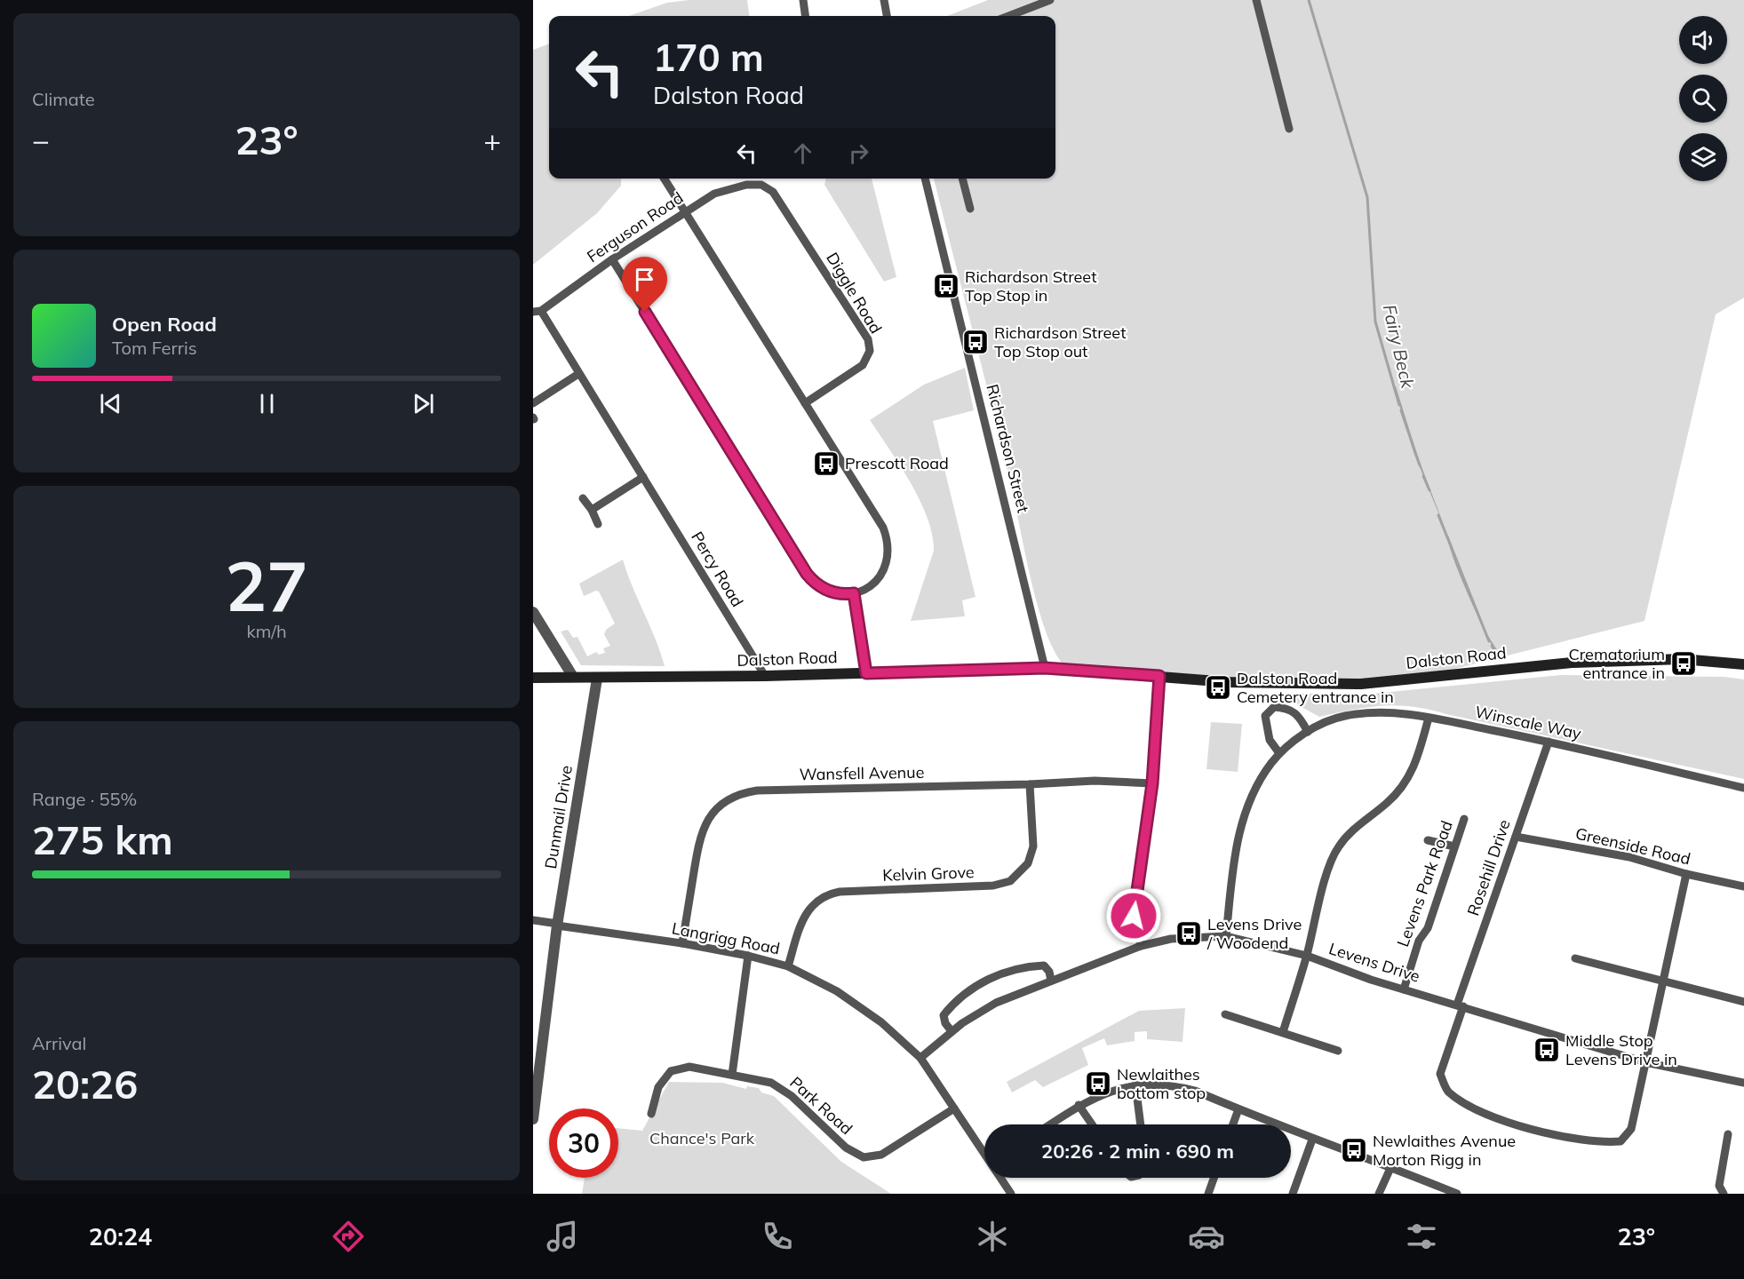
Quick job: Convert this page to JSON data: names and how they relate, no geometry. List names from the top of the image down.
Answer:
{
  "streets": {
    "main road": ["Dalston Road"],
    "street": [
      "Ferguson Road",
      "Diggle Road",
      "Richardson Street",
      "Percy Road",
      "Winscale Way",
      "Wansfell Avenue",
      "Dunmail Drive",
      "Greenside Road",
      "Rosehill Drive",
      "Kelvin Grove",
      "Levens Park Road",
      "Langrigg Road",
      "Levens Drive",
      "Park Road"
    ]
  },
  "crossings": [
    ["Ferguson Road", "Diggle Road"],
    ["Ferguson Road", "Percy Road"],
    ["Richardson Street", "Dalston Road"],
    ["Percy Road", "Dalston Road"],
    ["Dalston Road", "Dunmail Drive"],
    ["Winscale Way", "Rosehill Drive"],
    ["Winscale Way", "Levens Drive"],
    ["Wansfell Avenue", "Kelvin Grove"],
    ["Wansfell Avenue", "Langrigg Road"],
    ["Dunmail Drive", "Langrigg Road"],
    ["Greenside Road", "Rosehill Drive"],
    ["Rosehill Drive", "Levens Drive"],
    ["Kelvin Grove", "Langrigg Road"],
    ["Levens Park Road", "Levens Drive"],
    ["Langrigg Road", "Levens Drive"],
    ["Langrigg Road", "Park Road"]
  ],
  "water": ["Fairy Beck"],
  "parks": ["Chance's Park"],
  "places": {
    "bus stop": [
      "Richardson Street Top Stop in",
      "Richardson Street Top Stop out",
      "Prescott Road",
      "Crematorium entrance in",
      "Dalston Road Cemetery entrance in",
      "Levens Drive / Woodend",
      "Middle Stop Levens Drive in",
      "Newlaithes bottom stop",
      "Newlaithes Avenue Morton Rigg in"
    ]
  },
  "page": {
    "tile": [
      "Climate",
      ["27", "km/h"],
      ["Range · 55%", "275 km"],
      ["Arrival", "20:26"]
    ],
    "turn": ["170 m", "Dalston Road"],
    "heat": ["−", "23°", "+"],
    "song": ["Open Road", "Tom Ferris"],
    "limit": "30",
    "trip": "20:26 · 2 min · 690 m",
    "tabs": ["20:24", "23°"]
  }
}
